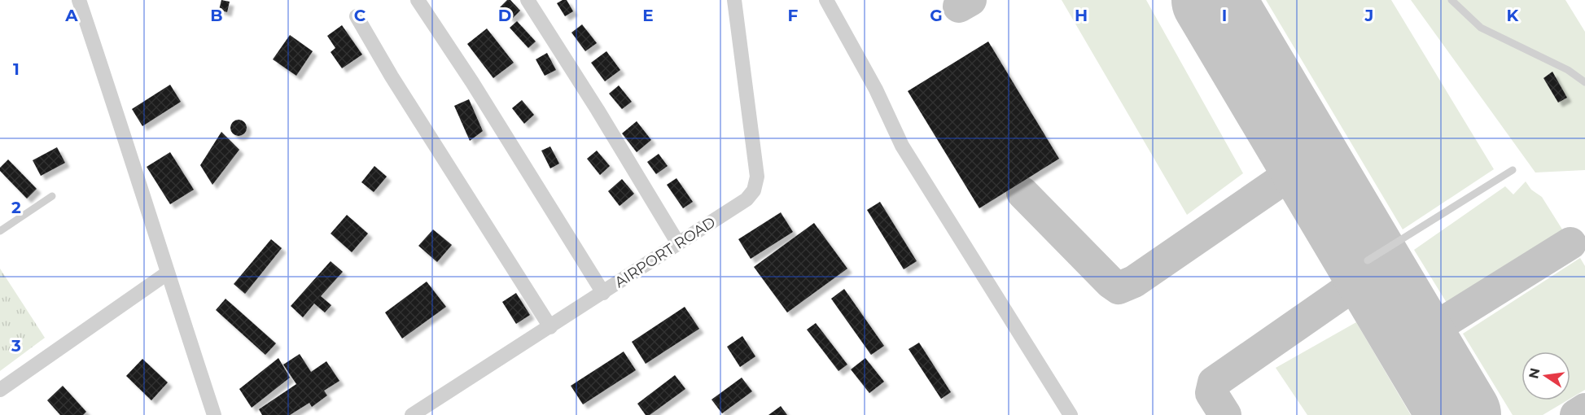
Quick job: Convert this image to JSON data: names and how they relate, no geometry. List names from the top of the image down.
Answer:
{
  "streets": {
    "street": ["AIRPORT ROAD"]
  },
  "north": "left",
  "grid": {
    "columns": [
      "A",
      "B",
      "C",
      "D",
      "E",
      "F",
      "G",
      "H",
      "I",
      "J",
      "K"
    ],
    "rows": ["1", "2", "3"]
  }
}
